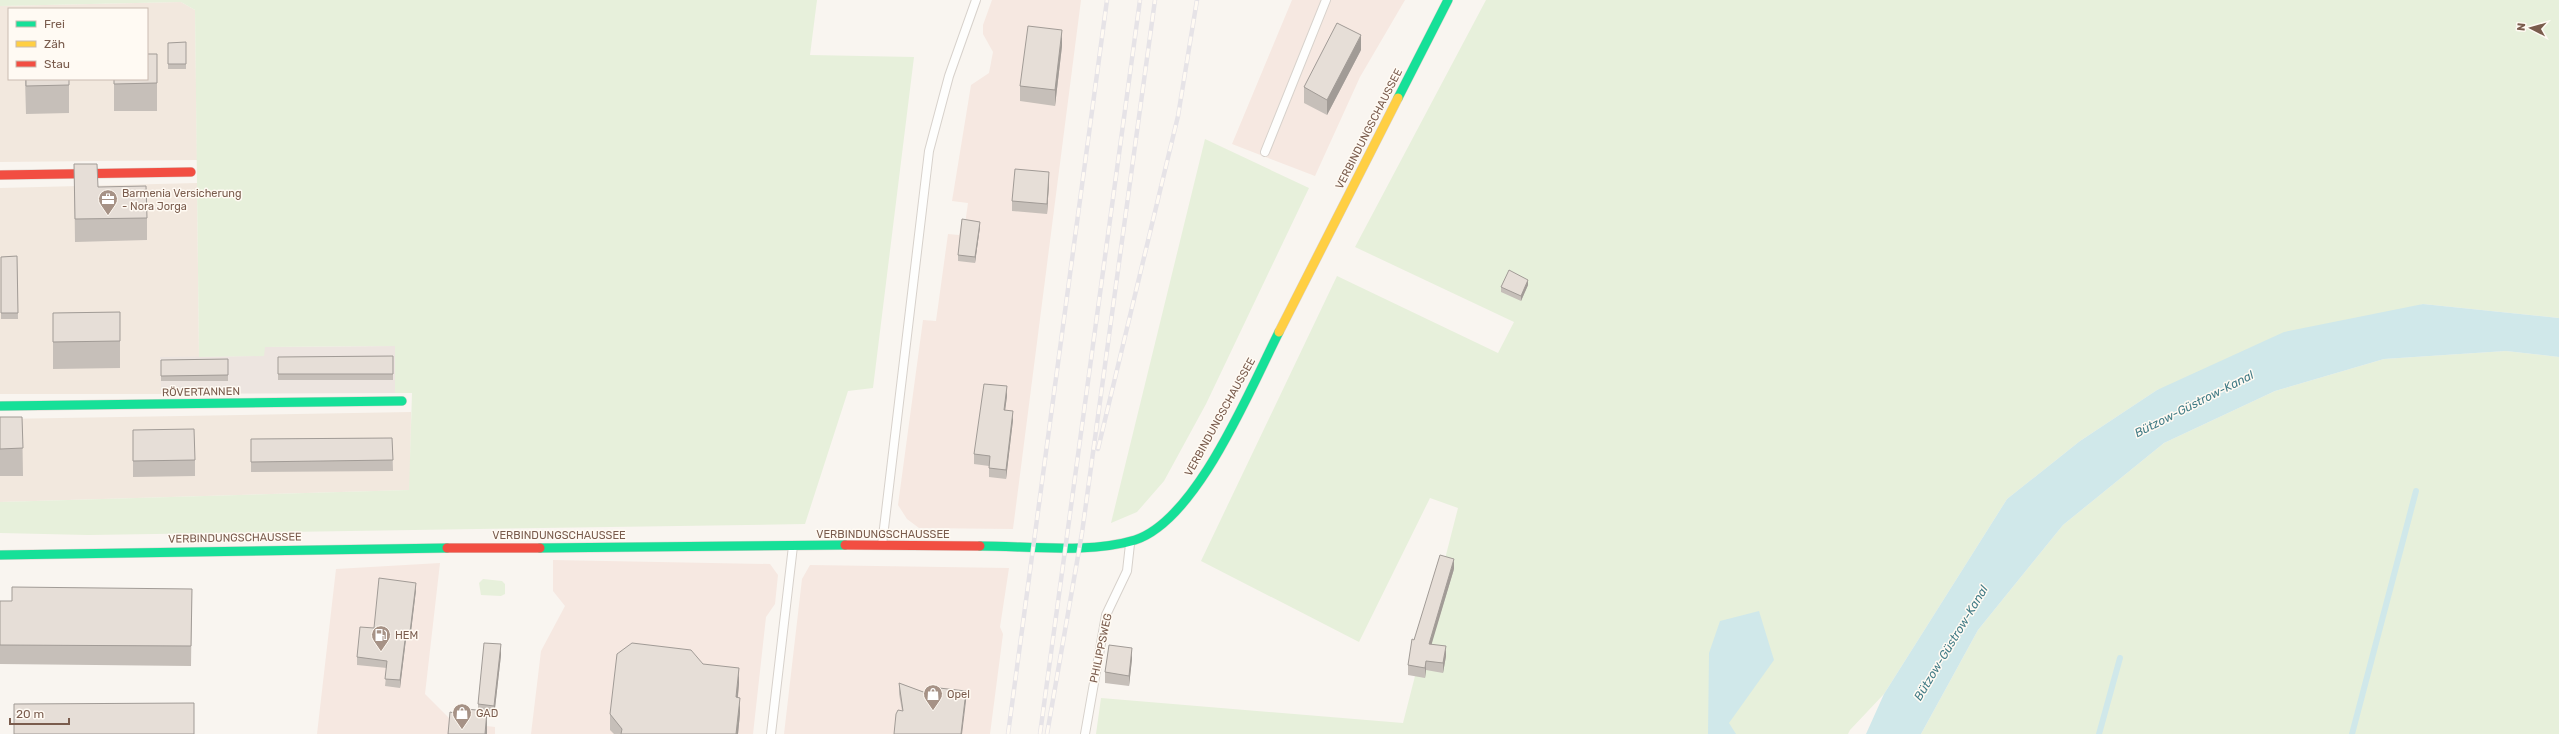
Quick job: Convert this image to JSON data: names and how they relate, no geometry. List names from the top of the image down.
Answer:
{
  "streets": {
    "main road": ["VERBINDUNGSCHAUSSEE", "RÖVERTANNEN"],
    "lane": ["PHILIPPSWEG"]
  },
  "crossings": [
    ["VERBINDUNGSCHAUSSEE", "PHILIPPSWEG"]
  ],
  "water": ["Bützow-Güstrow-Kanal"],
  "places": {
    "office": ["Barmenia Versicherung - Nora Jorga"],
    "fuel station": ["HEM"],
    "shop": ["Opel", "GAD"]
  },
  "legend": ["Frei", "Zäh", "Stau"],
  "scale_bar": "20 m",
  "north": "left"
}
